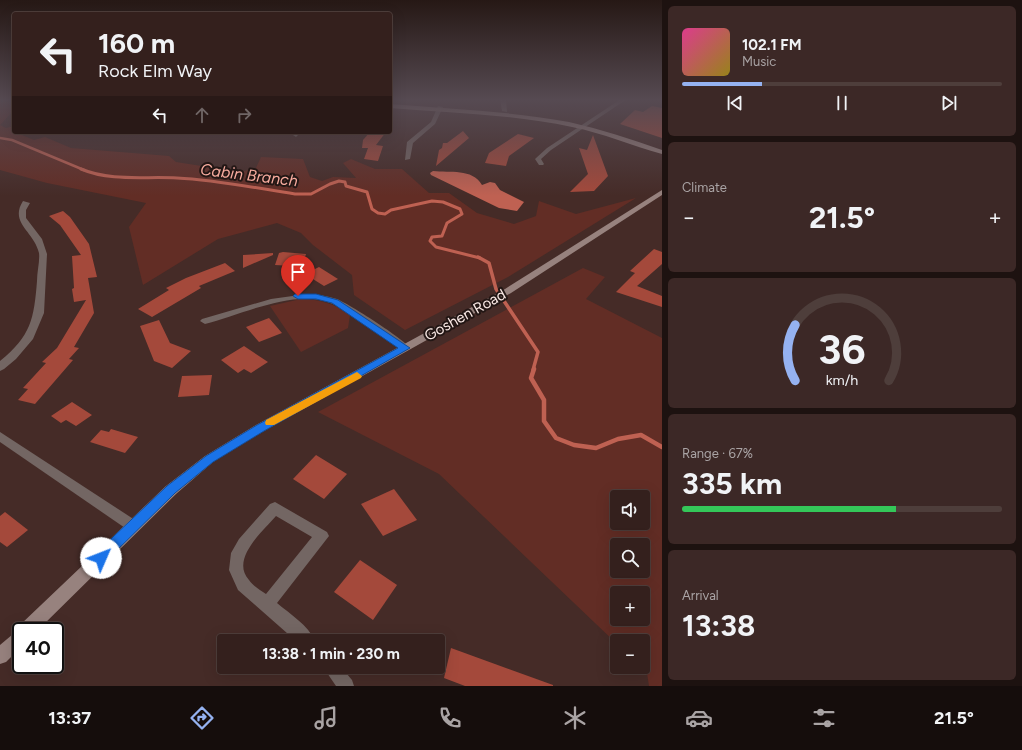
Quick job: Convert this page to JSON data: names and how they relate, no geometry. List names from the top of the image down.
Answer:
{
  "streets": {
    "street": ["Goshen Road"]
  },
  "water": ["Cabin Branch"],
  "page": {
    "turn": ["160 m", "Rock Elm Way"],
    "song": ["102.1 FM", "Music"],
    "tile": [
      "Climate",
      ["Range · 67%", "335 km"],
      ["Arrival", "13:38"]
    ],
    "heat": ["−", "21.5°", "+"],
    "map_buttons": ["+", "−"],
    "limit": "40",
    "trip": "13:38 · 1 min · 230 m",
    "tabs": ["13:37", "21.5°"],
    "gauge": ["36", "km/h"]
  }
}
